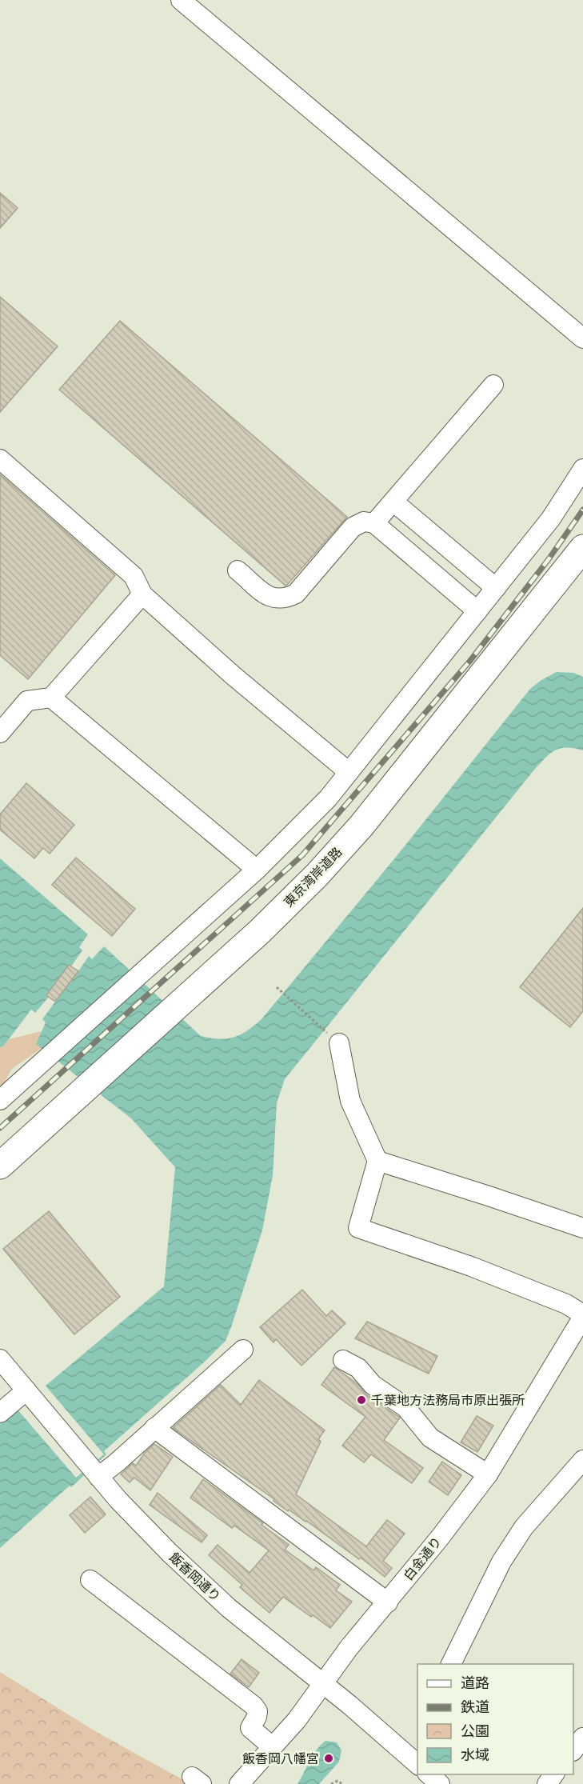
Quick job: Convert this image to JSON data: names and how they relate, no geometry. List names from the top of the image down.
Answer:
{
  "streets": {
    "highway": ["東京湾岸道路"],
    "street": ["白金通り", "飯香岡通り"]
  },
  "crossings": [
    ["白金通り", "飯香岡通り"]
  ],
  "places": ["千葉地方法務局市原出張所", "飯香岡八幡宮"],
  "legend": [
    "道路",
    "鉄道",
    "公園",
    "水域"
  ]
}
